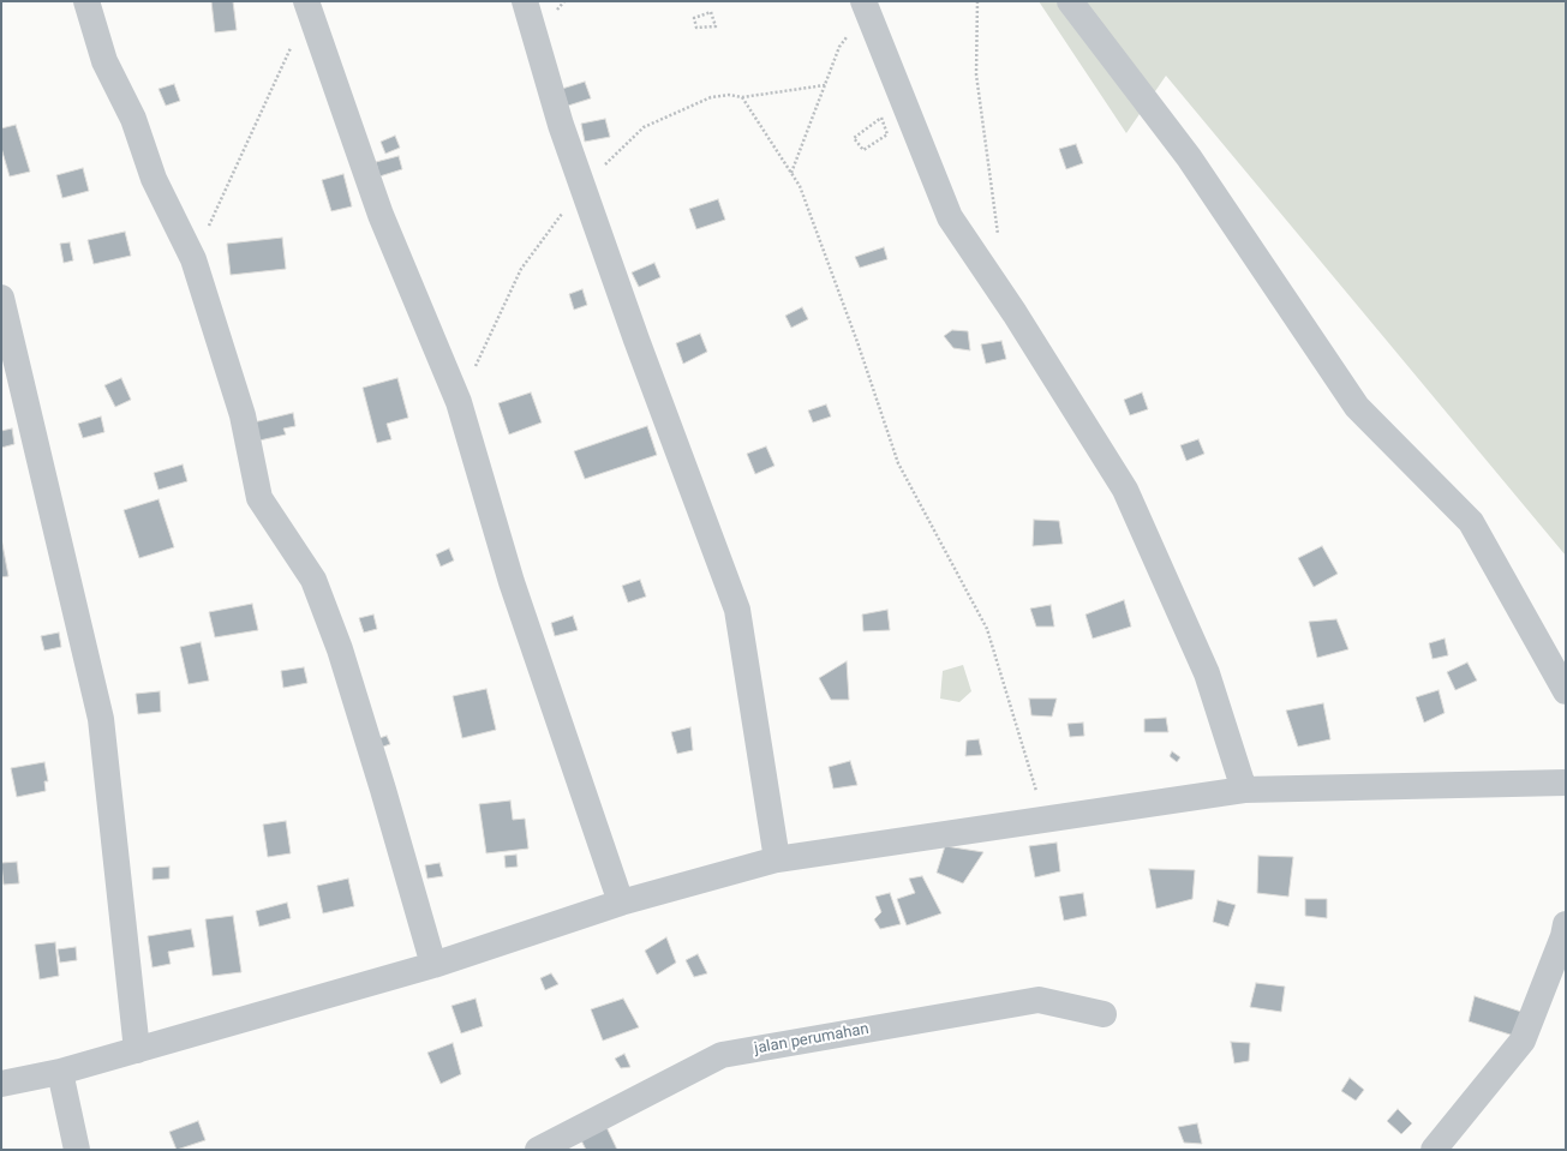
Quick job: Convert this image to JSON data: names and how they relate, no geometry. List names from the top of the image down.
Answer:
{
  "streets": {
    "street": ["jalan perumahan"]
  }
}
